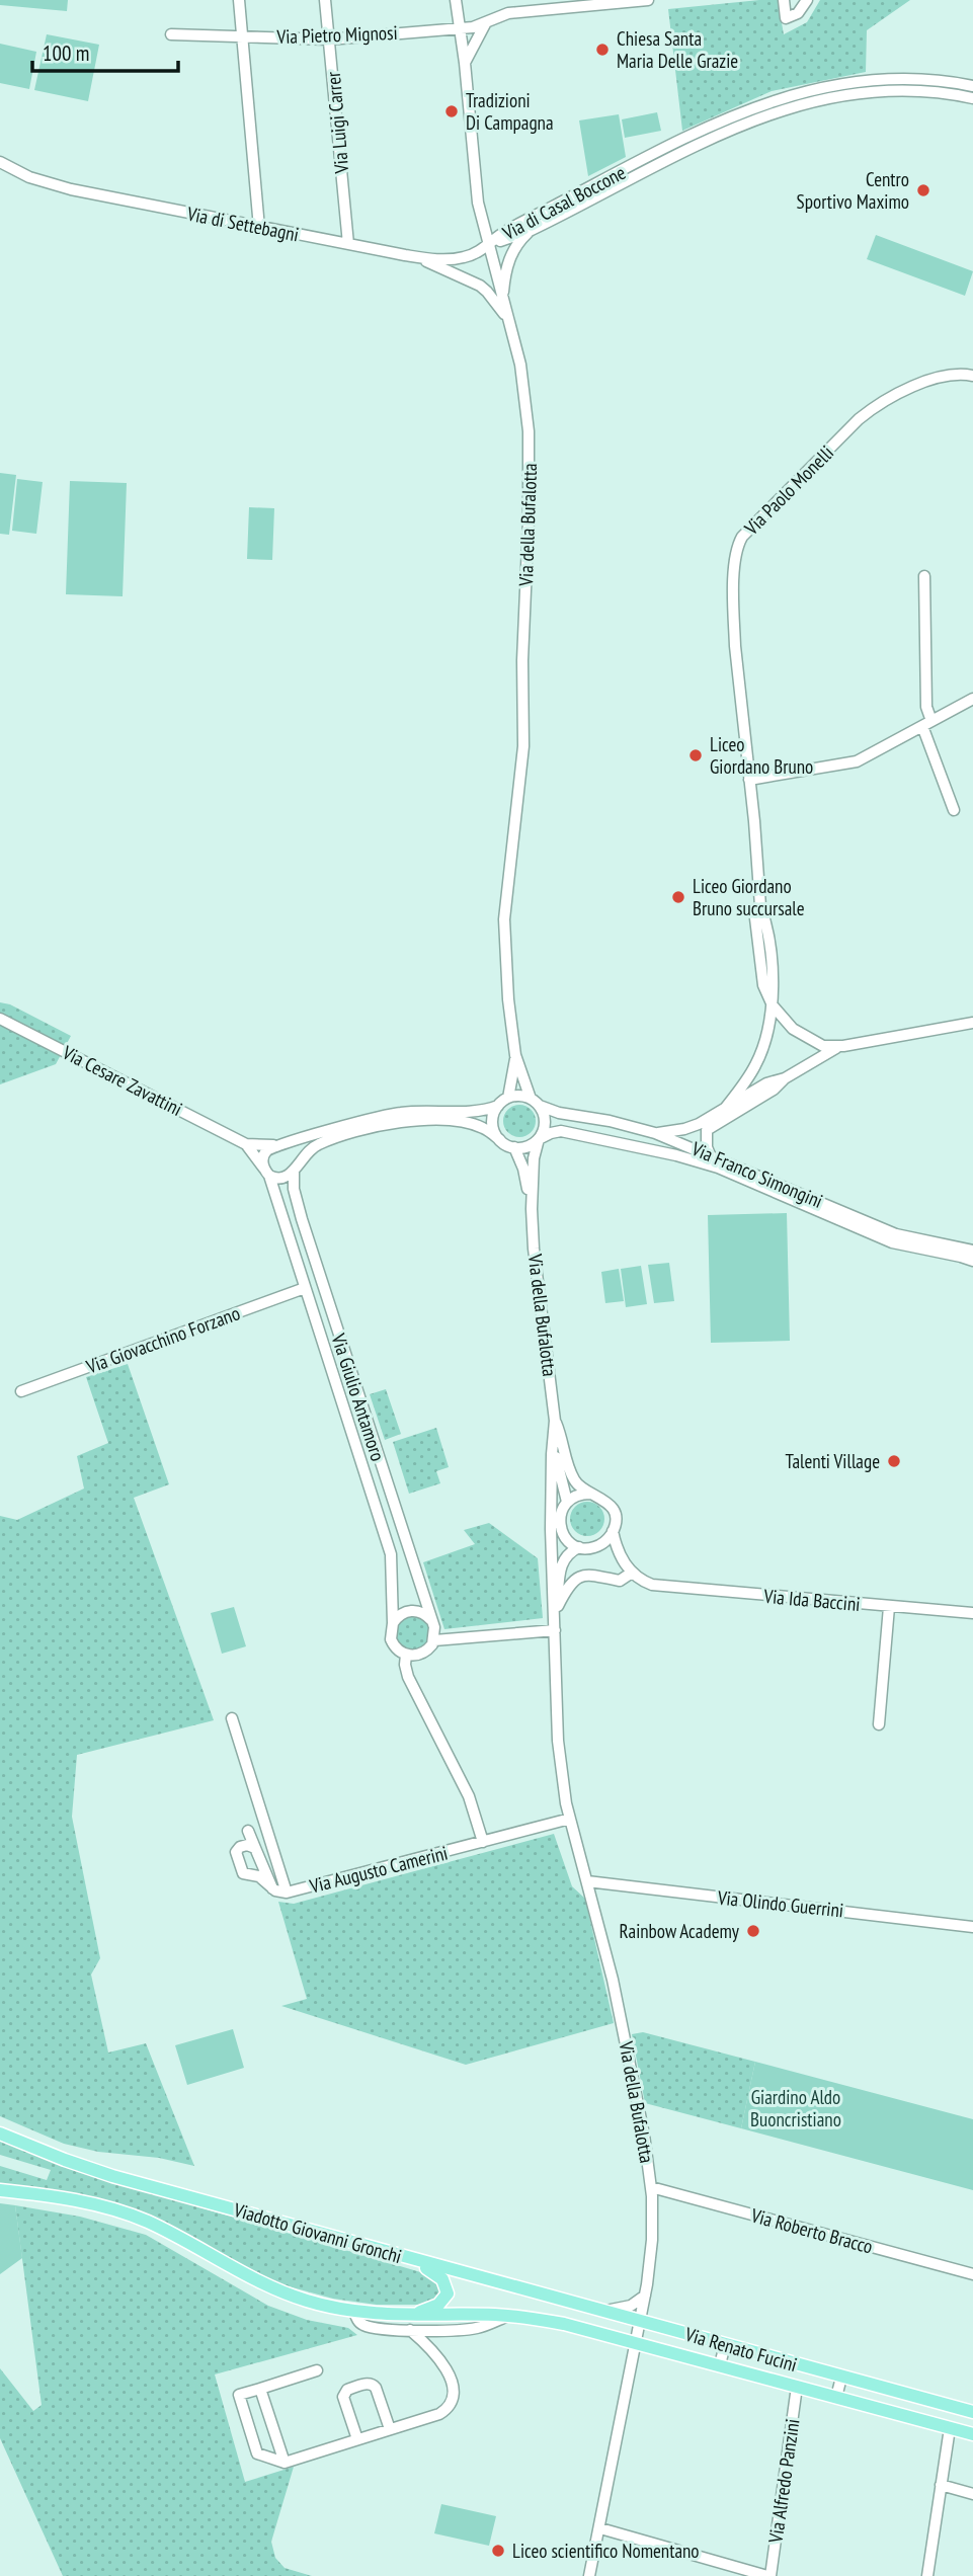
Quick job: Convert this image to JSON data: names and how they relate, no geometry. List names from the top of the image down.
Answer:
{
  "streets": {
    "main road": ["Viadotto Giovanni Gronchi", "Via Renato Fucini"],
    "street": [
      "Via Pietro Mignosi",
      "Via Luigi Carrer",
      "Via di Casal Boccone",
      "Via di Settebagni",
      "Via Paolo Monelli",
      "Via della Bufalotta",
      "Via Cesare Zavattini",
      "Via Franco Simongini",
      "Via Giovacchino Forzano",
      "Via Giulio Antamoro",
      "Via Ida Baccini",
      "Via Augusto Camerini",
      "Via Olindo Guerrini",
      "Via Roberto Bracco",
      "Via Alfredo Panzini"
    ]
  },
  "crossings": [
    ["Via Pietro Mignosi", "Via Luigi Carrer"],
    ["Via Pietro Mignosi", "Via della Bufalotta"],
    ["Via Luigi Carrer", "Via di Settebagni"],
    ["Via di Casal Boccone", "Via di Settebagni"],
    ["Via di Casal Boccone", "Via della Bufalotta"],
    ["Via di Settebagni", "Via della Bufalotta"],
    ["Via della Bufalotta", "Via Cesare Zavattini"],
    ["Via della Bufalotta", "Via Franco Simongini"],
    ["Via della Bufalotta", "Via Augusto Camerini"],
    ["Via della Bufalotta", "Via Olindo Guerrini"],
    ["Via della Bufalotta", "Via Roberto Bracco"],
    ["Via della Bufalotta", "Viadotto Giovanni Gronchi"],
    ["Via della Bufalotta", "Via Renato Fucini"],
    ["Via Cesare Zavattini", "Via Franco Simongini"],
    ["Via Cesare Zavattini", "Via Giulio Antamoro"],
    ["Via Giovacchino Forzano", "Via Giulio Antamoro"],
    ["Viadotto Giovanni Gronchi", "Via Renato Fucini"],
    ["Via Renato Fucini", "Via Alfredo Panzini"]
  ],
  "parks": ["Giardino Aldo Buoncristiano"],
  "places": [
    "Chiesa Santa Maria Delle Grazie",
    "Tradizioni Di Campagna",
    "Centro Sportivo Maximo",
    "Liceo Giordano Bruno",
    "Liceo Giordano Bruno succursale",
    "Talenti Village",
    "Rainbow Academy",
    "Liceo scientifico Nomentano"
  ],
  "scale_bar": "100 m"
}
